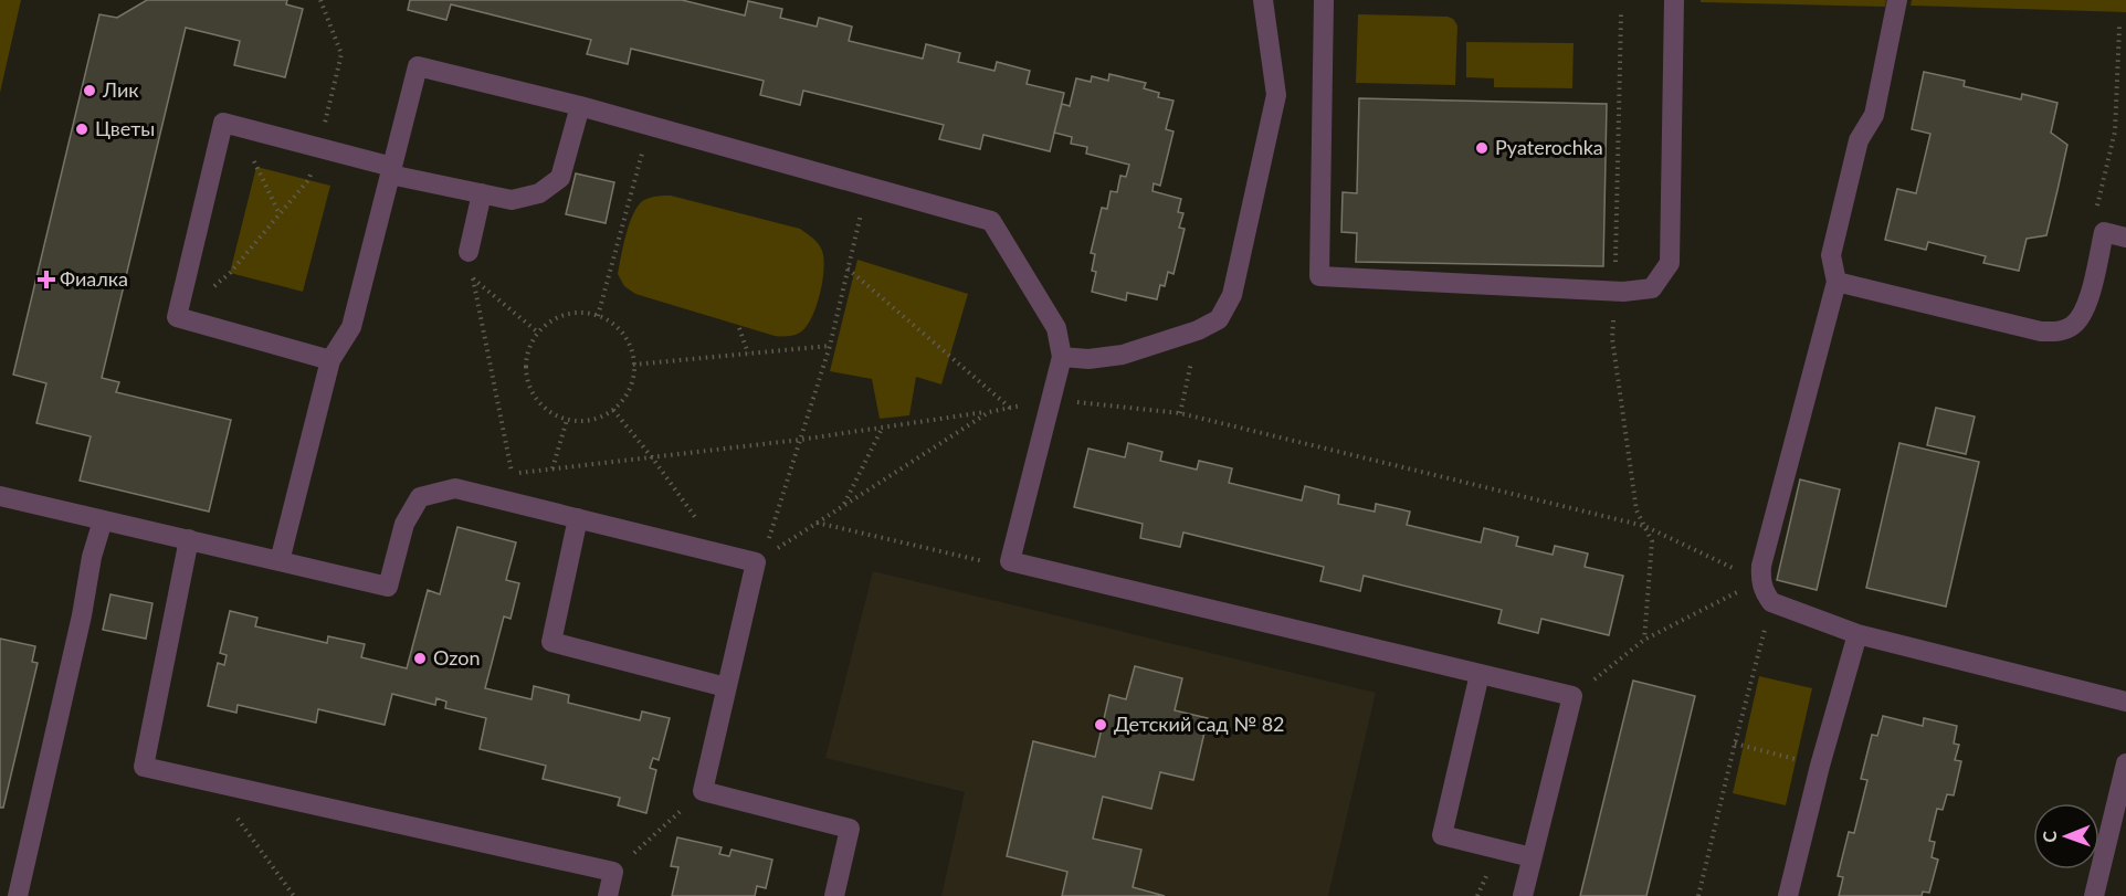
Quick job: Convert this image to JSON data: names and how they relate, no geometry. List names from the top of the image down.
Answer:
{
  "places": {
    "other": [
      "Лик",
      "Цветы",
      "Pyaterochka",
      "Ozon",
      "Детский сад № 82"
    ],
    "health": ["Фиалка"]
  },
  "north": "left"
}
